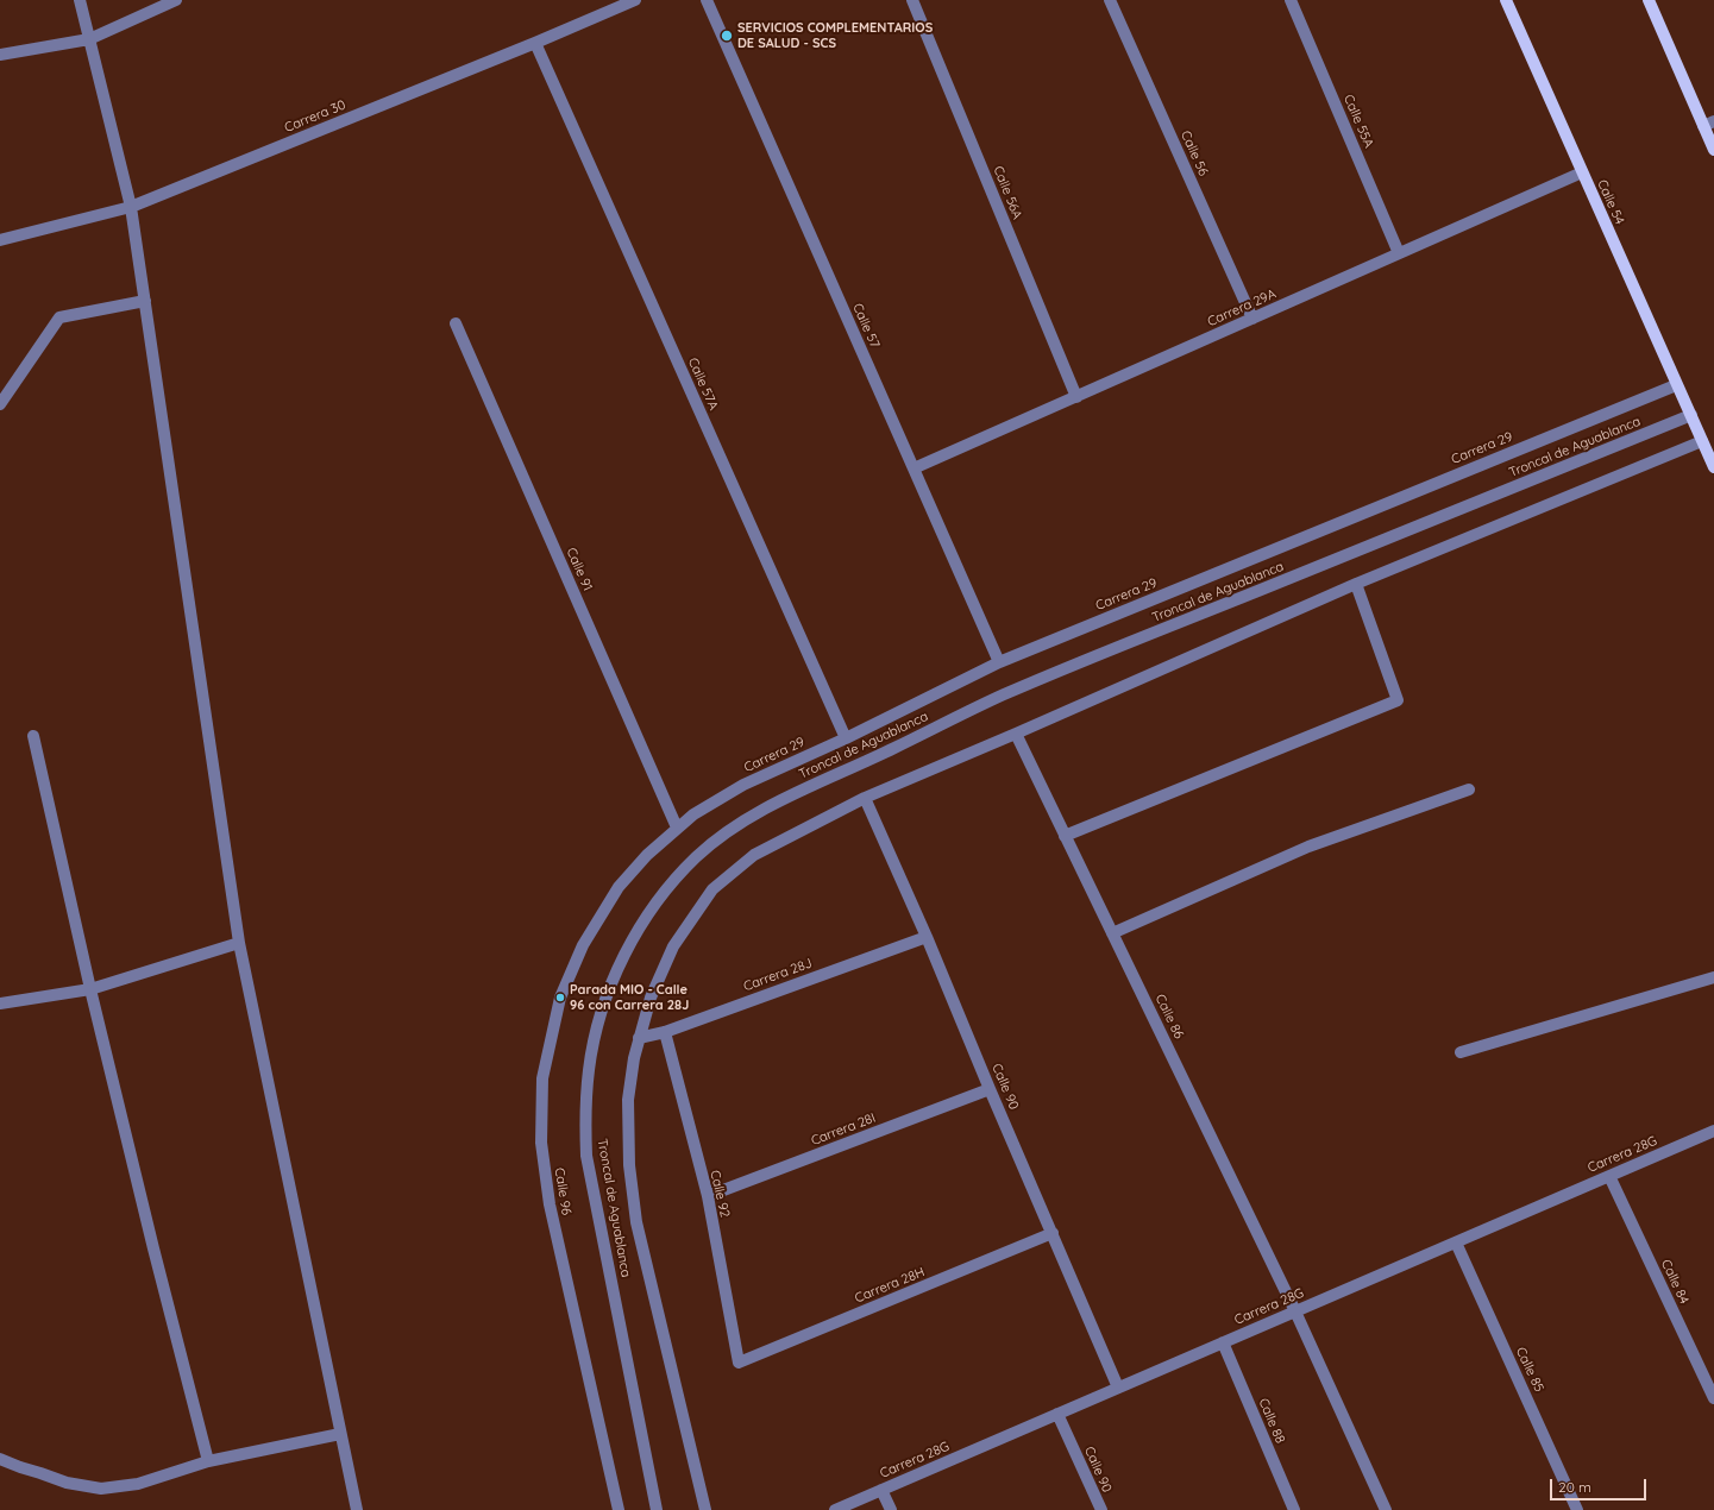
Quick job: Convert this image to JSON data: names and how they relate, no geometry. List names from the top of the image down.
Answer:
{
  "streets": {
    "main road": ["Calle 54"],
    "street": [
      "Carrera 30",
      "Calle 55A",
      "Calle 56",
      "Calle 56A",
      "Carrera 29A",
      "Calle 57",
      "Calle 57A",
      "Troncal de Aguablanca",
      "Carrera 29",
      "Calle 91",
      "Carrera 28J",
      "Calle 86",
      "Calle 90",
      "Carrera 28I",
      "Carrera 28G",
      "Calle 96",
      "Calle 92",
      "Calle 84",
      "Carrera 28H",
      "Calle 85",
      "Calle 88"
    ]
  },
  "crossings": [
    ["Carrera 30", "Calle 57A"],
    ["Calle 55A", "Carrera 29A"],
    ["Calle 56", "Carrera 29A"],
    ["Calle 56A", "Carrera 29A"],
    ["Calle 54", "Carrera 29A"],
    ["Calle 54", "Troncal de Aguablanca"],
    ["Calle 54", "Carrera 29"],
    ["Carrera 29A", "Calle 57"],
    ["Calle 57", "Carrera 29"],
    ["Calle 57A", "Carrera 29"],
    ["Carrera 29", "Calle 91"],
    ["Carrera 29", "Calle 96"],
    ["Carrera 28J", "Calle 90"],
    ["Carrera 28J", "Calle 92"],
    ["Calle 86", "Carrera 28G"],
    ["Calle 90", "Carrera 28I"],
    ["Calle 90", "Carrera 28G"],
    ["Calle 90", "Carrera 28H"],
    ["Carrera 28I", "Calle 92"],
    ["Carrera 28G", "Calle 84"],
    ["Carrera 28G", "Calle 85"],
    ["Carrera 28G", "Calle 88"],
    ["Calle 92", "Carrera 28H"]
  ],
  "places": ["SERVICIOS COMPLEMENTARIOS DE SALUD - SCS", "Parada MIO - Calle 96 con Carrera 28J"],
  "scale_bar": "20 m"
}
